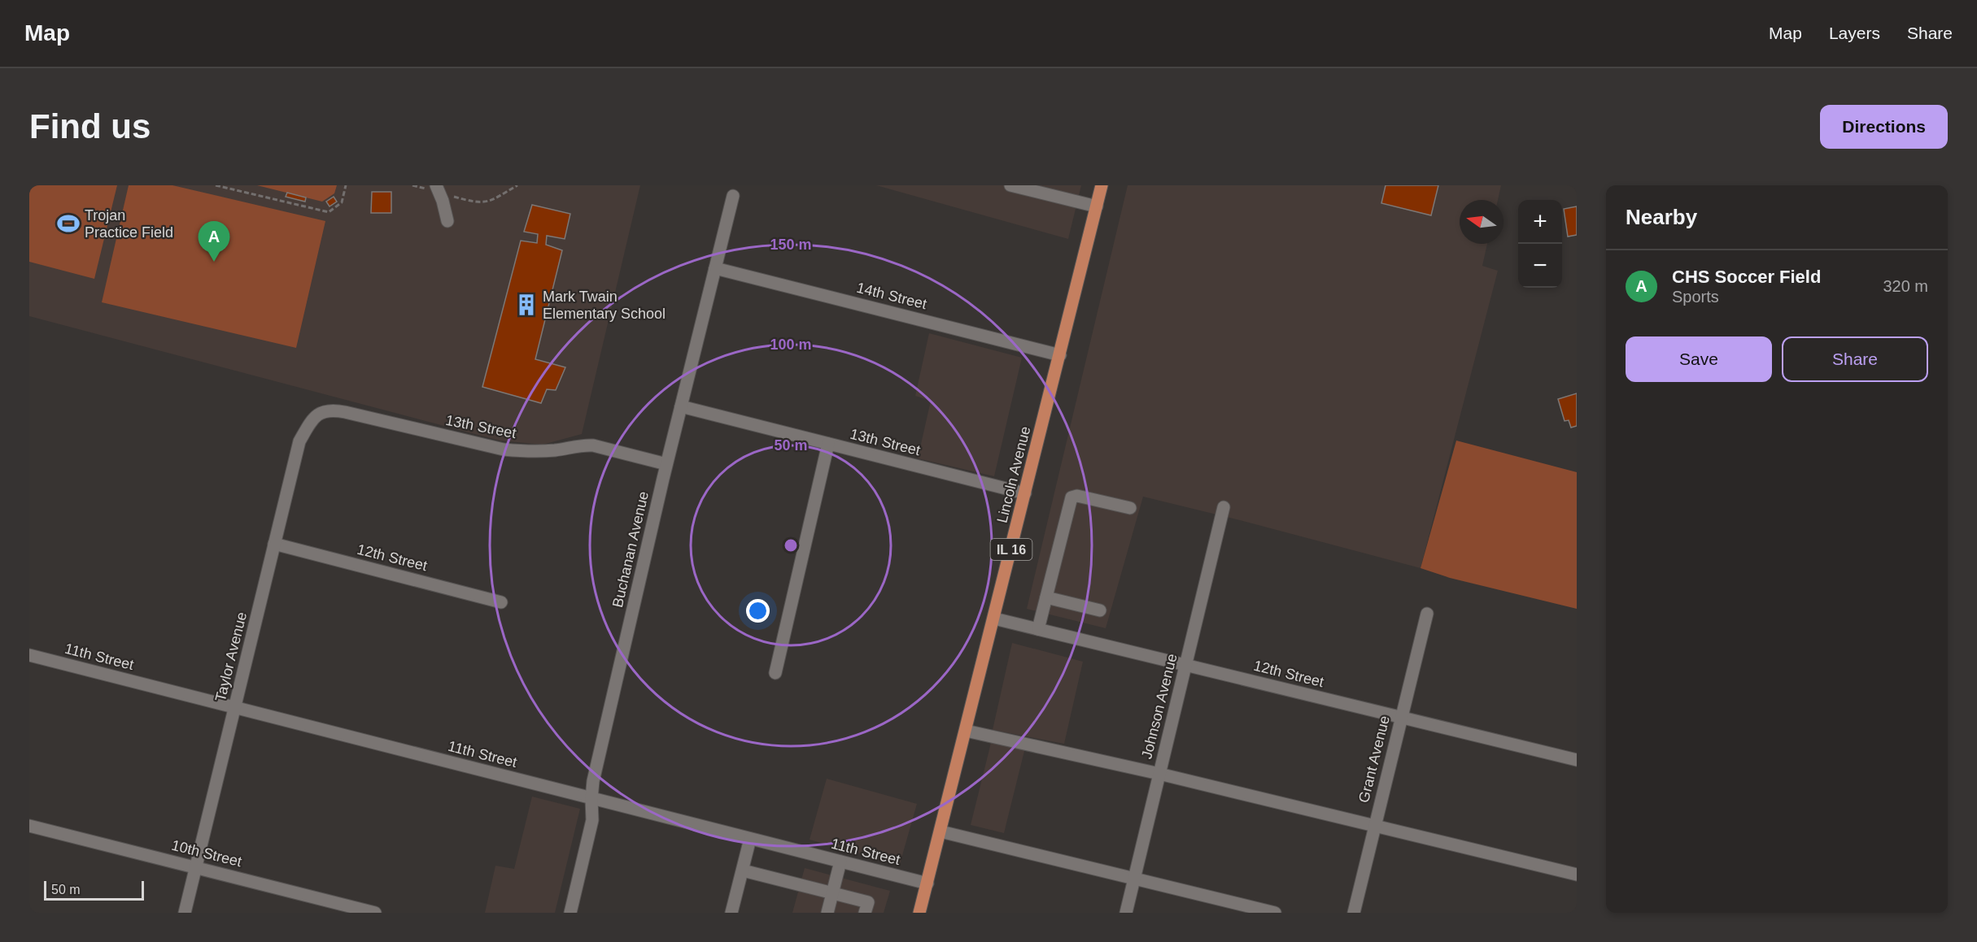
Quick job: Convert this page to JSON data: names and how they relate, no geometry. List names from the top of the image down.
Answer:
{
  "streets": {
    "main road": ["Lincoln Avenue", "IL 16"],
    "street": [
      "14th Street",
      "13th Street",
      "Buchanan Avenue",
      "12th Street",
      "11th Street",
      "Taylor Avenue",
      "Johnson Avenue",
      "Grant Avenue",
      "10th Street"
    ]
  },
  "crossings": [
    ["14th Street", "Lincoln Avenue"],
    ["14th Street", "Buchanan Avenue"],
    ["13th Street", "Lincoln Avenue"],
    ["13th Street", "Buchanan Avenue"],
    ["13th Street", "Taylor Avenue"],
    ["Lincoln Avenue", "12th Street"],
    ["Lincoln Avenue", "11th Street"],
    ["Buchanan Avenue", "11th Street"],
    ["12th Street", "Taylor Avenue"],
    ["12th Street", "Johnson Avenue"],
    ["12th Street", "Grant Avenue"],
    ["11th Street", "Taylor Avenue"],
    ["Taylor Avenue", "10th Street"]
  ],
  "places": {
    "sports": ["Trojan Practice Field"],
    "building": ["Mark Twain Elementary School"]
  },
  "scale_bar": "50 m",
  "north": "left",
  "page": {
    "header": "Map",
    "nav": ["Map", "Layers", "Share"],
    "buttons": [
      "Directions",
      ["Save", "Share"]
    ],
    "title": "Find us",
    "heading": "Nearby",
    "map_buttons": ["+", "−"],
    "pins": "A",
    "list": [
      {
        "mark": "A",
        "name": "CHS Soccer Field",
        "note": "Sports",
        "value": "320 m"
      }
    ],
    "scale": "50 m"
  },
  "rings": ["150 m", "100 m", "50 m"]
}
